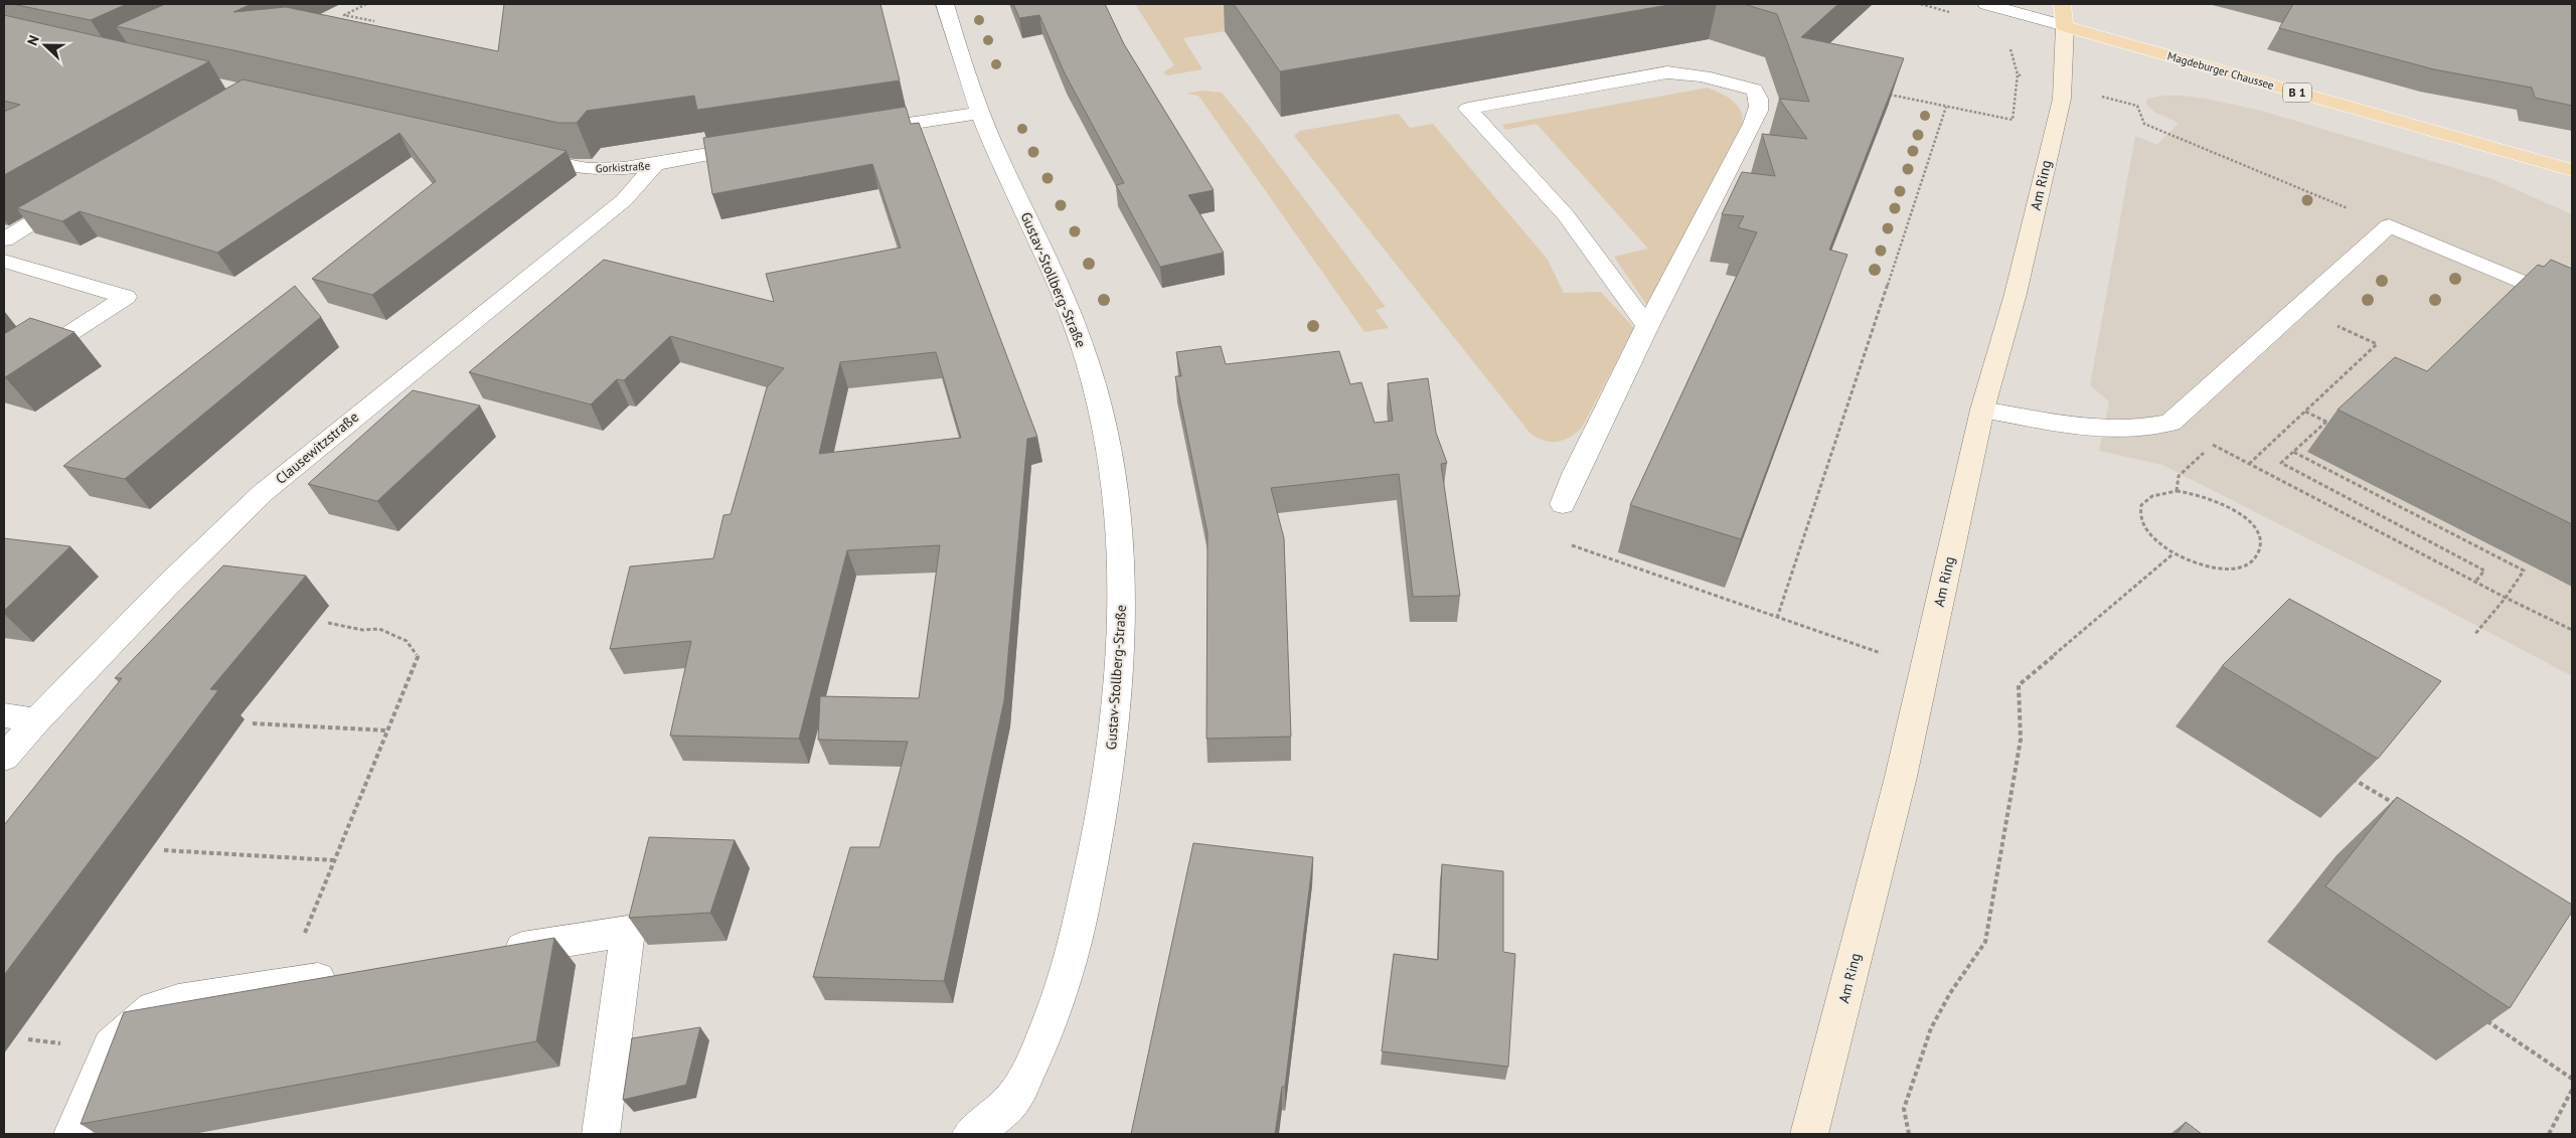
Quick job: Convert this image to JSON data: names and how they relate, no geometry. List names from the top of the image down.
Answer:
{
  "streets": {
    "main road": ["Magdeburger Chaussee", "B 1", "Am Ring"],
    "street": ["Gorkistraße", "Gustav-Stollberg-Straße", "Clausewitzstraße"]
  },
  "crossings": [
    ["Magdeburger Chaussee", "Am Ring"],
    ["Gorkistraße", "Clausewitzstraße"]
  ],
  "north": "left"
}
